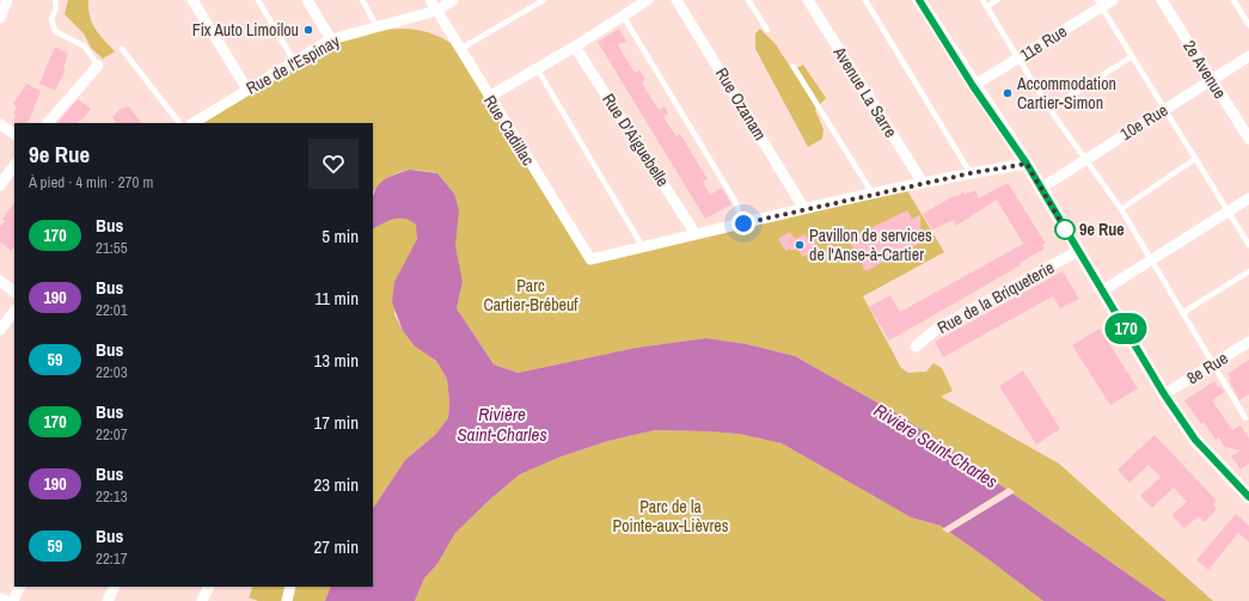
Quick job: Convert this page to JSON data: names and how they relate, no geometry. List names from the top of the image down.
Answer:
{
  "streets": {
    "street": [
      "11e Rue",
      "Rue de l'Espinay",
      "2e Avenue",
      "Avenue La Sarre",
      "Rue Ozanam",
      "10e Rue",
      "Rue Cadillac",
      "Rue D'Aiguebelle",
      "Rue de la Briqueterie",
      "8e Rue"
    ]
  },
  "crossings": [
    ["Rue de l'Espinay", "Rue Cadillac"],
    ["2e Avenue", "10e Rue"]
  ],
  "water": ["Rivière Saint-Charles"],
  "parks": ["Parc Cartier-Brébeuf", "Parc de la Pointe-aux-Lièvres"],
  "places": [
    "Fix Auto Limoilou",
    "Accommodation Cartier-Simon",
    "9e Rue",
    "Pavillon de services de l'Anse-à-Cartier"
  ],
  "lines": ["bus line 170"],
  "page": {
    "on_map": "170",
    "heading": ["9e Rue", "À pied · 4 min · 270 m"],
    "list": [
      {
        "mark": "170",
        "name": "Bus",
        "note": "21:55",
        "value": "5 min"
      },
      {
        "mark": "190",
        "name": "Bus",
        "note": "22:01",
        "value": "11 min"
      },
      {
        "mark": "59",
        "name": "Bus",
        "note": "22:03",
        "value": "13 min"
      },
      {
        "mark": "170",
        "name": "Bus",
        "note": "22:07",
        "value": "17 min"
      },
      {
        "mark": "190",
        "name": "Bus",
        "note": "22:13",
        "value": "23 min"
      },
      {
        "mark": "59",
        "name": "Bus",
        "note": "22:17",
        "value": "27 min"
      }
    ]
  }
}
